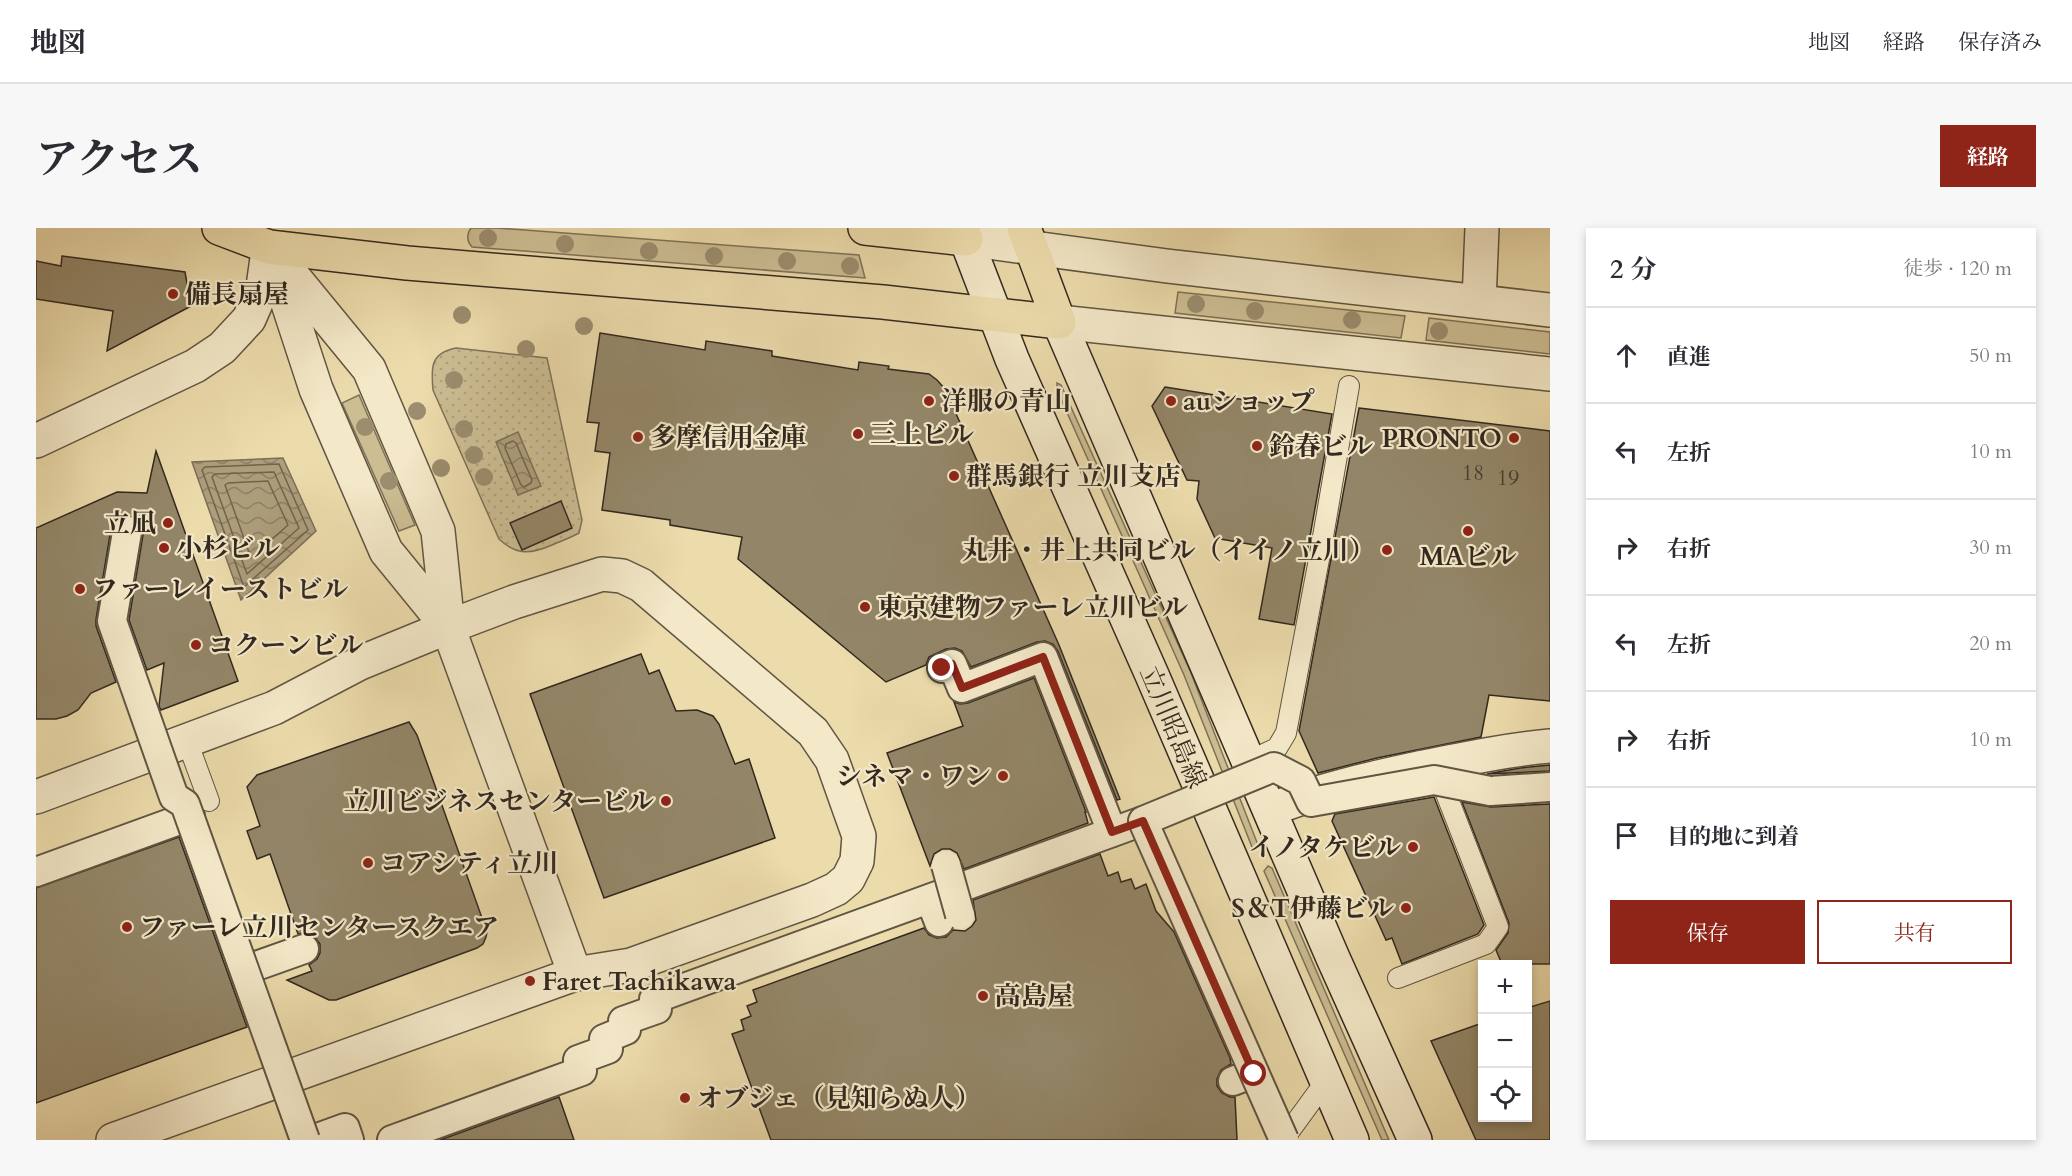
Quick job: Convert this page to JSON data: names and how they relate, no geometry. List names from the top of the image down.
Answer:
{
  "streets": {
    "street": ["立川昭島線"]
  },
  "places": [
    "備長扇屋",
    "洋服の青山",
    "auショップ",
    "三上ビル",
    "多摩信用金庫",
    "PRONTO",
    "鈴春ビル",
    "群馬銀行 立川支店",
    "立凪",
    "MAビル",
    "小杉ビル",
    "丸井・井上共同ビル（イイノ立川）",
    "ファーレイーストビル",
    "東京建物ファーレ立川ビル",
    "コクーンビル",
    "シネマ・ワン",
    "立川ビジネスセンタービル",
    "イノタケビル",
    "コアシティ立川",
    "S＆T伊藤ビル",
    "ファーレ立川センタースクエア",
    "Faret Tachikawa",
    "高島屋",
    "オブジェ（見知らぬ人）"
  ],
  "house_numbers": ["18", "19"],
  "page": {
    "header": "地図",
    "nav": ["地図", "経路", "保存済み"],
    "title": "アクセス",
    "buttons": [
      "経路",
      ["保存", "共有"]
    ],
    "heading": ["2 分", "徒歩 · 120 m"],
    "list": [
      ["直進", "50 m"],
      ["左折", "10 m"],
      ["右折", "30 m"],
      ["左折", "20 m"],
      ["右折", "10 m"],
      "目的地に到着"
    ],
    "map_buttons": ["+", "−"]
  }
}
